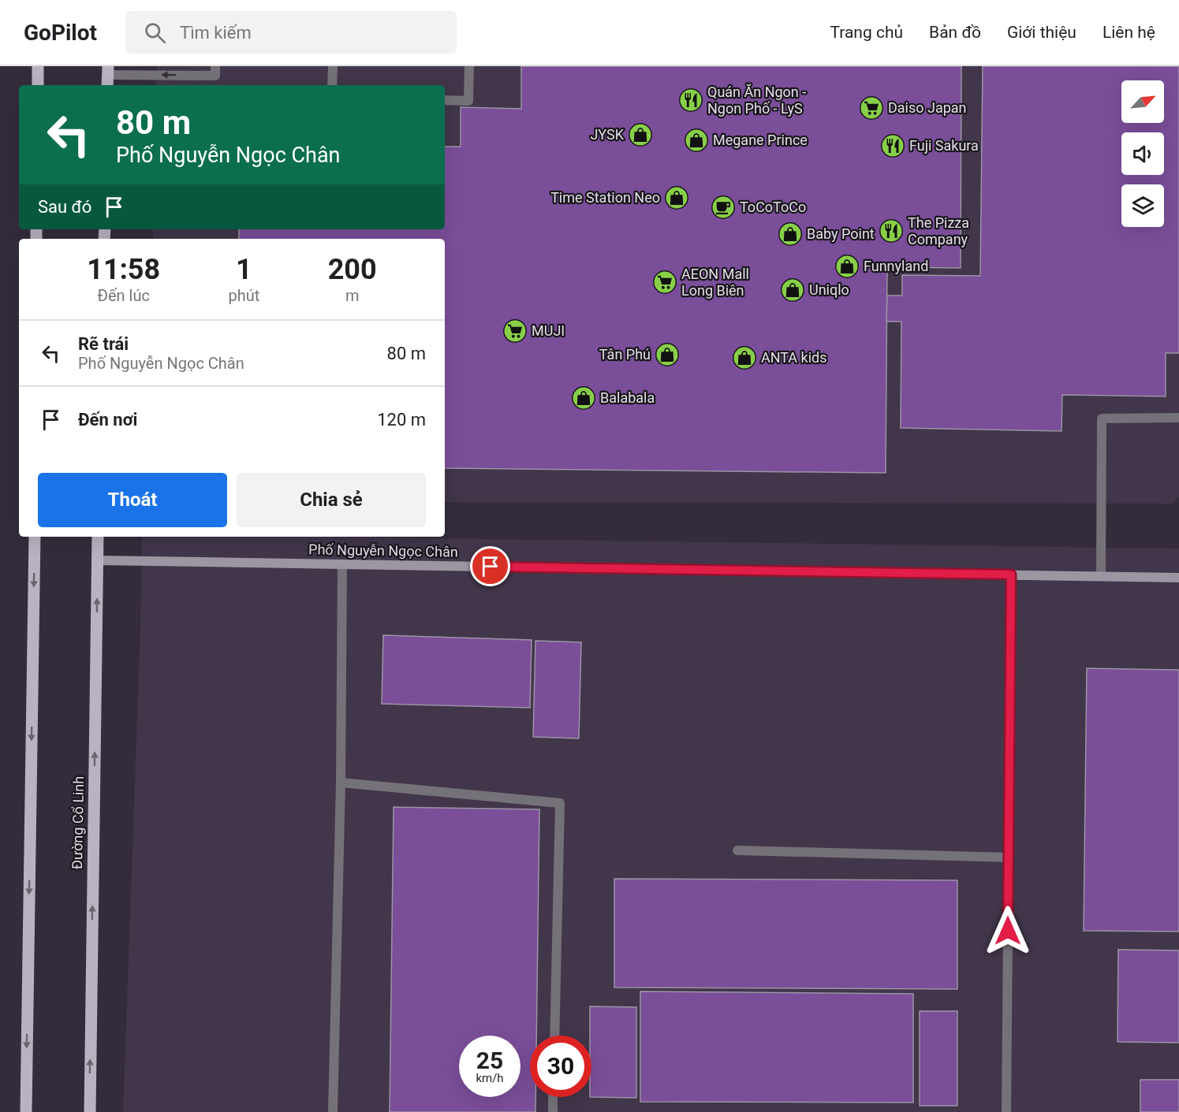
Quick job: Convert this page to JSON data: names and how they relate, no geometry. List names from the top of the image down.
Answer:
{
  "streets": {
    "main road": ["Đường Cổ Linh"],
    "street": ["Phố Nguyễn Ngọc Chân"]
  },
  "crossings": [
    ["Phố Nguyễn Ngọc Chân", "Đường Cổ Linh"]
  ],
  "places": {
    "restaurant": ["Quán Ăn Ngon - Ngon Phố - LyS", "Fuji Sakura", "The Pizza Company"],
    "supermarket": ["Daiso Japan", "AEON Mall Long Biên", "MUJI"],
    "shop": [
      "JYSK",
      "Megane Prince",
      "Time Station Neo",
      "Baby Point",
      "Funnyland",
      "Uniqlo",
      "Tân Phú",
      "ANTA kids",
      "Balabala"
    ],
    "cafe": ["ToCoToCo"]
  },
  "north": "top right",
  "page": {
    "header": "GoPilot",
    "search": "Tìm kiếm",
    "nav": [
      "Trang chủ",
      "Bản đồ",
      "Giới thiệu",
      "Liên hệ"
    ],
    "turn": ["80 m", "Phố Nguyễn Ngọc Chân"],
    "then": "Sau đó",
    "eta": [
      "11:58",
      "Đến lúc",
      "1",
      "phút",
      "200",
      "m"
    ],
    "list": [
      {
        "name": "Rẽ trái",
        "note": "Phố Nguyễn Ngọc Chân",
        "value": "80 m"
      },
      {
        "name": "Đến nơi",
        "value": "120 m"
      }
    ],
    "buttons": ["Thoát", "Chia sẻ"],
    "speed": "25 km/h",
    "limit": "30"
  }
}
